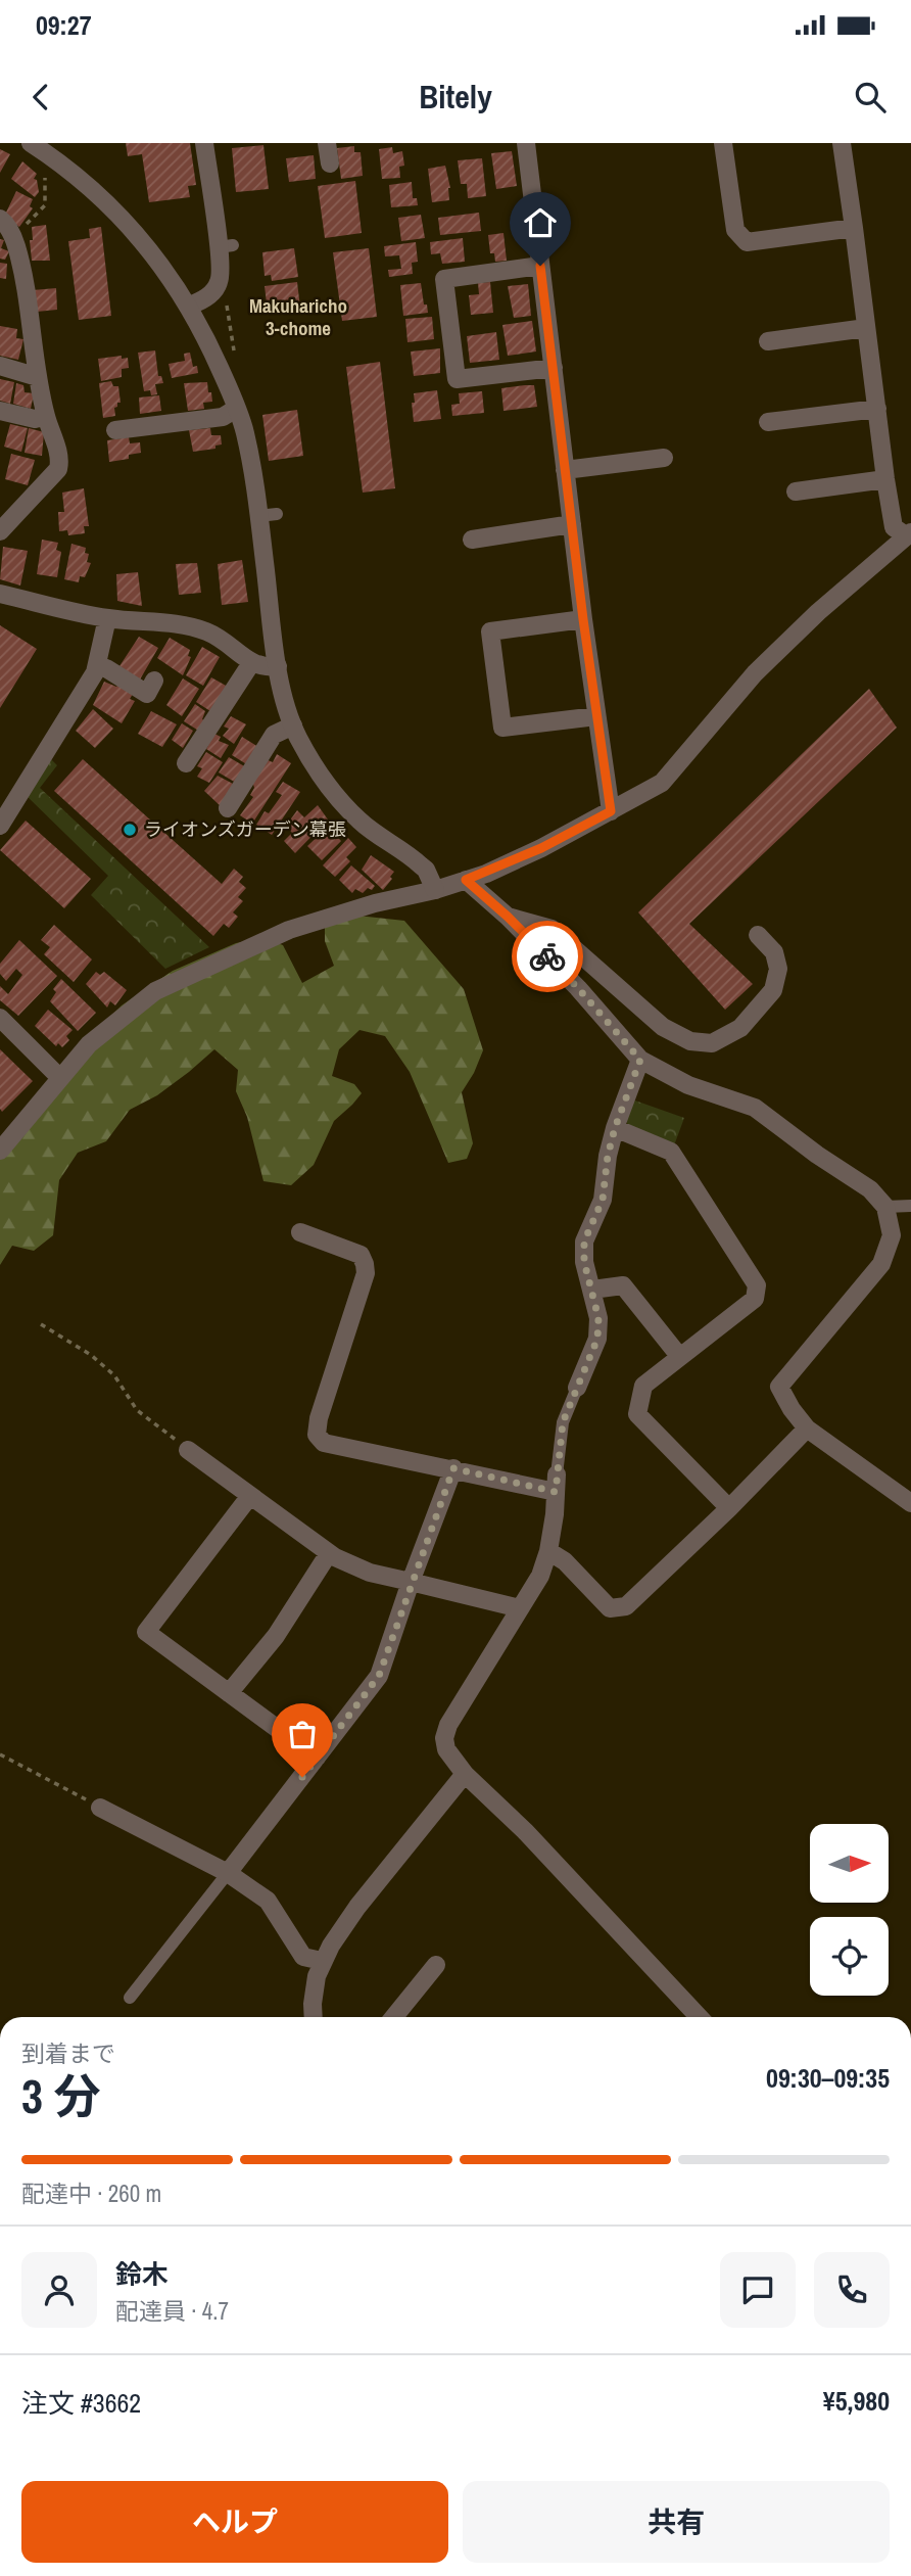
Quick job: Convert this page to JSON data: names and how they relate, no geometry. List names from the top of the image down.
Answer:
{
  "districts": ["Makuharicho 3-chome"],
  "places": ["ライオンズガーデン幕張"],
  "north": "right",
  "page": {
    "status": "09:27",
    "header": "Bitely",
    "heading": ["3 分", "到着まで", "09:30–09:35"],
    "panel": [
      "鈴木",
      "配達員 · 4.7",
      "注文 #3662",
      "¥5,980"
    ],
    "bar": "配達中 · 260 m",
    "buttons": ["ヘルプ", "共有"]
  }
}
